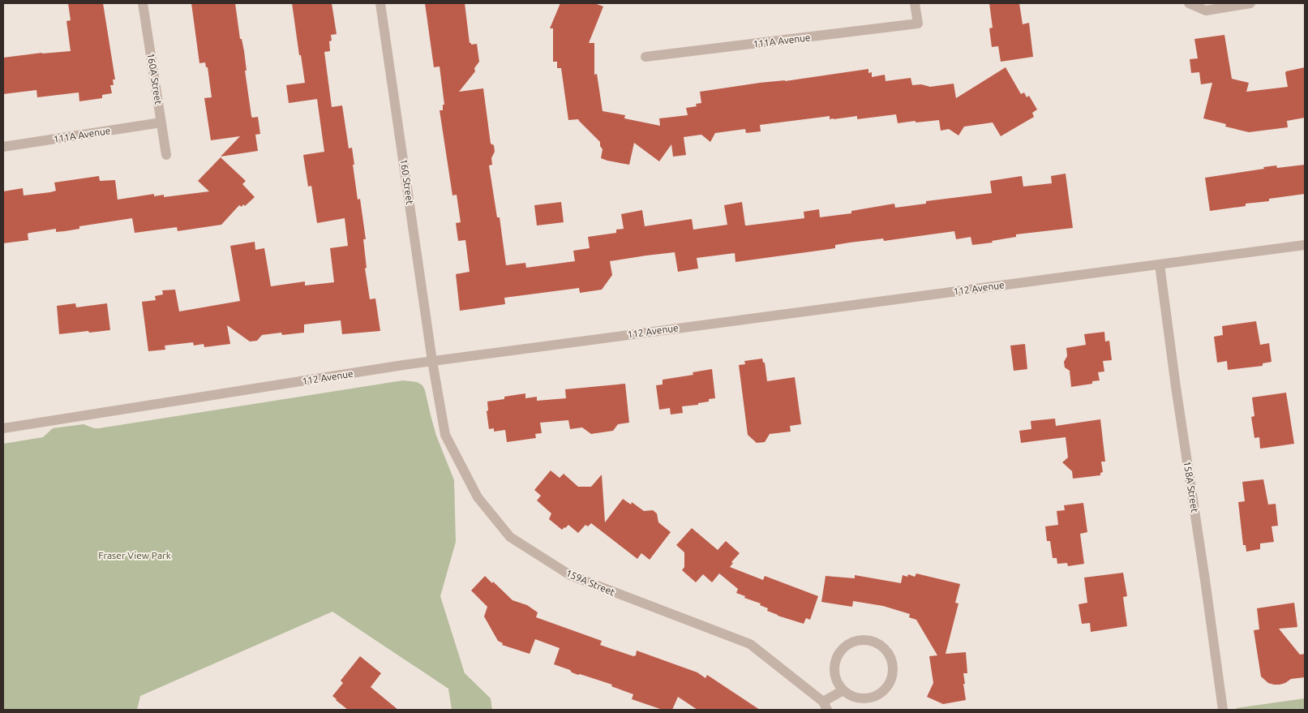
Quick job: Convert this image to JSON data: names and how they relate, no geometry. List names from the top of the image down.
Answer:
{
  "streets": {
    "street": [
      "111A Avenue",
      "160A Street",
      "160 Street",
      "112 Avenue",
      "158A Street",
      "159A Street"
    ]
  },
  "crossings": [
    ["111A Avenue", "160A Street"],
    ["160 Street", "112 Avenue"],
    ["160 Street", "159A Street"],
    ["112 Avenue", "158A Street"],
    ["112 Avenue", "159A Street"]
  ],
  "parks": ["Fraser View Park"]
}
